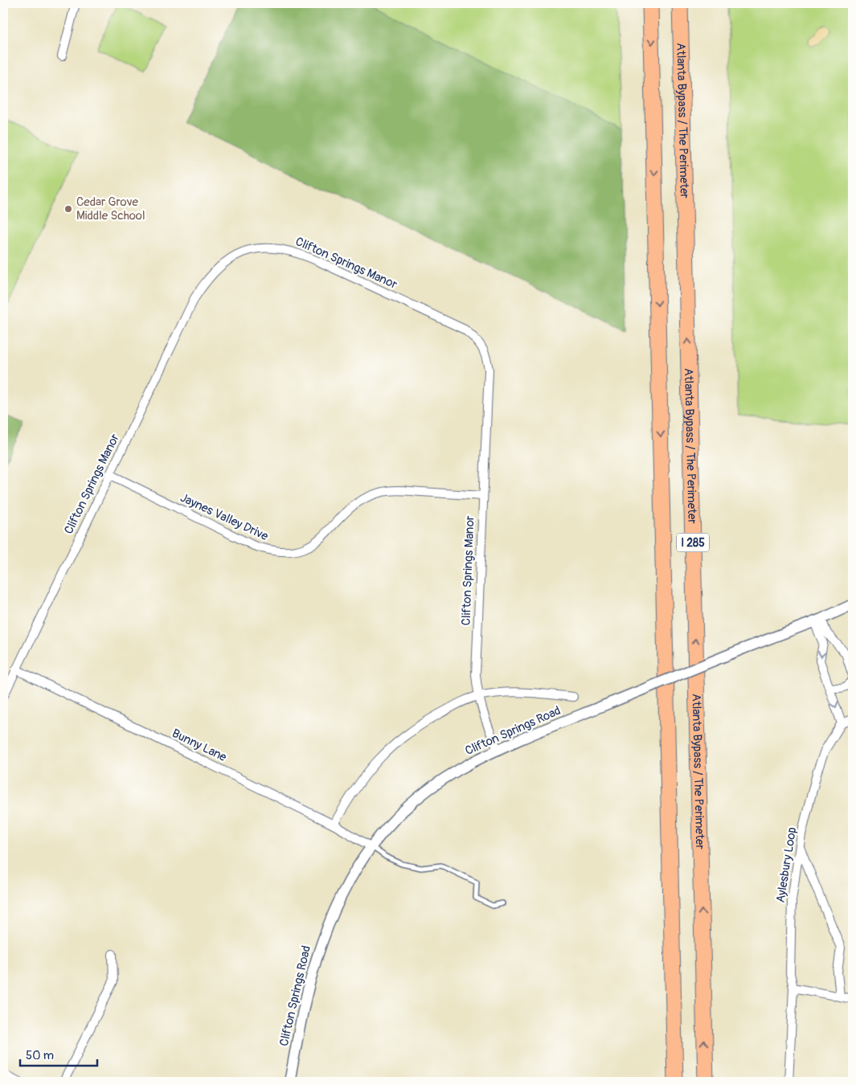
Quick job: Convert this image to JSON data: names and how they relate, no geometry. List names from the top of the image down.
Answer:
{
  "streets": {
    "highway": ["Atlanta Bypass / The Perimeter", "I 285"],
    "street": [
      "Clifton Springs Manor",
      "Jaynes Valley Drive",
      "Clifton Springs Road",
      "Bunny Lane",
      "Aylesbury Loop"
    ]
  },
  "crossings": [
    ["Clifton Springs Manor", "Jaynes Valley Drive"],
    ["Clifton Springs Manor", "Clifton Springs Road"],
    ["Clifton Springs Manor", "Bunny Lane"],
    ["Clifton Springs Road", "Bunny Lane"]
  ],
  "places": ["Cedar Grove Middle School"],
  "scale_bar": "50 m"
}
